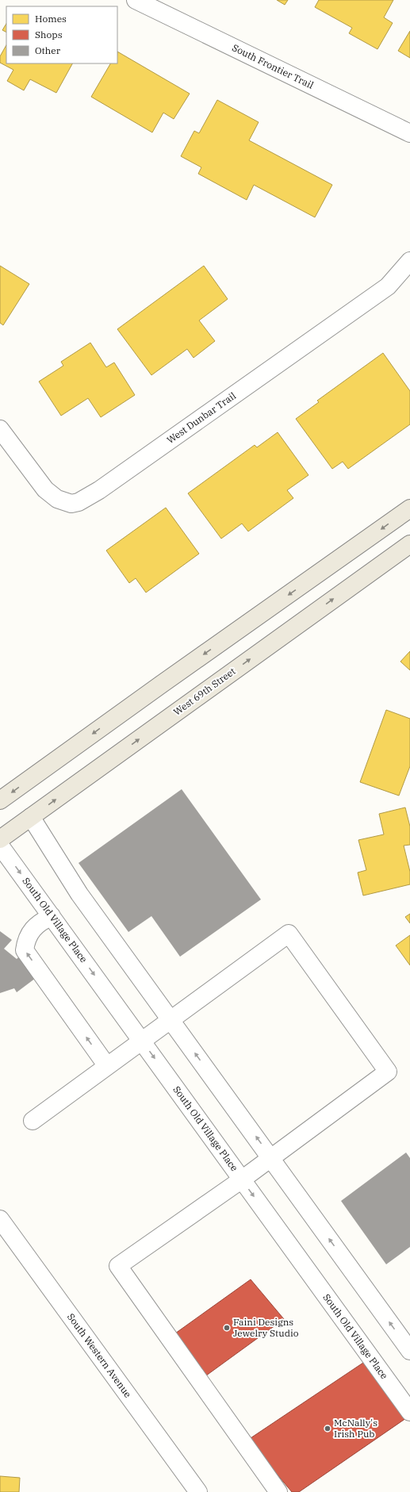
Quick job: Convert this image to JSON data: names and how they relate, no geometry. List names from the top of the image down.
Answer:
{
  "streets": {
    "main road": ["West 69th Street"],
    "street": [
      "South Frontier Trail",
      "West Dunbar Trail",
      "South Old Village Place",
      "South Western Avenue"
    ]
  },
  "places": ["Faini Designs Jewelry Studio", "McNally's Irish Pub"],
  "legend": ["Homes", "Shops", "Other"]
}
